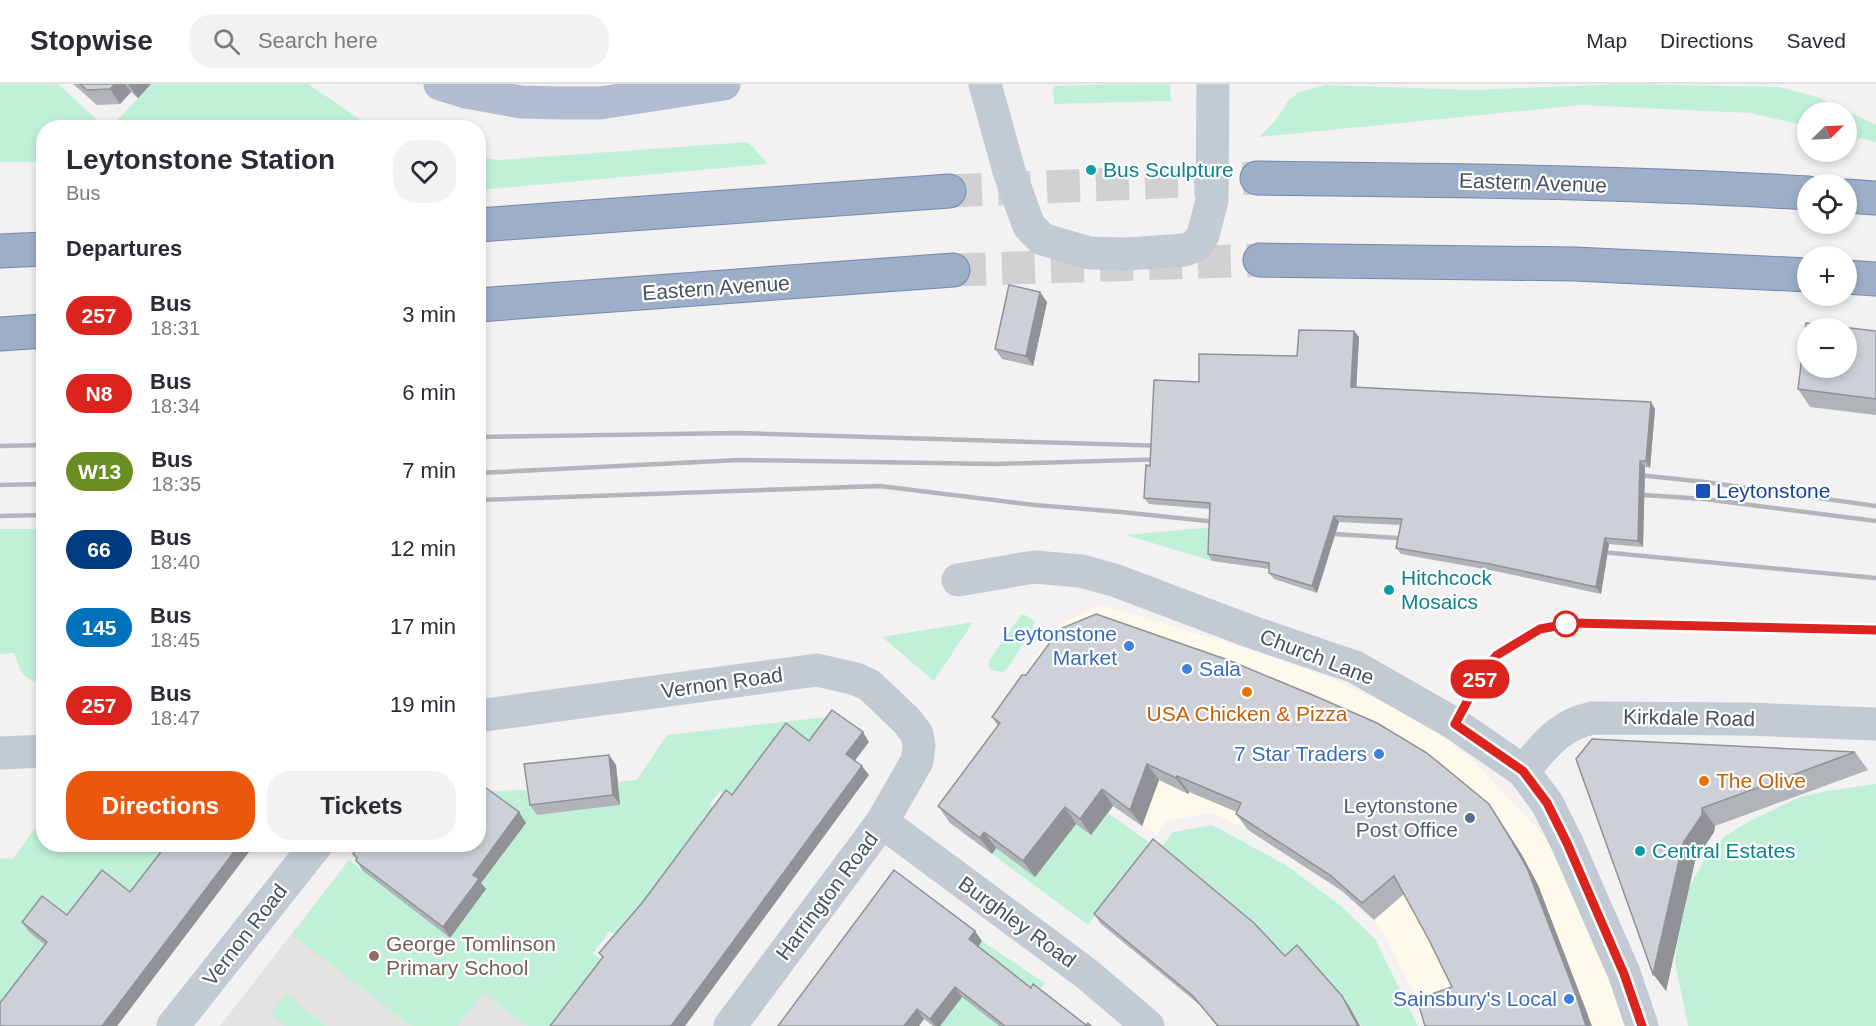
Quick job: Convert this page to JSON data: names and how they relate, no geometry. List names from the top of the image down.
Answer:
{
  "streets": {
    "highway": ["Eastern Avenue"],
    "street": [
      "Church Lane",
      "Vernon Road",
      "Kirkdale Road",
      "Harrington Road",
      "Burghley Road"
    ]
  },
  "crossings": [
    ["Church Lane", "Kirkdale Road"],
    ["Vernon Road", "Harrington Road"],
    ["Harrington Road", "Burghley Road"]
  ],
  "places": {
    "other": [
      "Bus Sculpture",
      "Hitchcock Mosaics",
      "Leytonstone Market",
      "Sala",
      "USA Chicken & Pizza",
      "7 Star Traders",
      "The Olive",
      "Leytonstone Post Office",
      "Central Estates",
      "George Tomlinson Primary School",
      "Sainsbury's Local"
    ],
    "transit": ["Leytonstone"]
  },
  "lines": ["bus line 257"],
  "north": "top right",
  "page": {
    "header": "Stopwise",
    "search": "Search here",
    "nav": ["Map", "Directions", "Saved"],
    "on_map": "257",
    "map_buttons": ["+", "−"],
    "heading": [
      ["Leytonstone Station", "Bus"],
      "Departures"
    ],
    "list": [
      {
        "mark": "257",
        "name": "Bus",
        "note": "18:31",
        "value": "3 min"
      },
      {
        "mark": "N8",
        "name": "Bus",
        "note": "18:34",
        "value": "6 min"
      },
      {
        "mark": "W13",
        "name": "Bus",
        "note": "18:35",
        "value": "7 min"
      },
      {
        "mark": "66",
        "name": "Bus",
        "note": "18:40",
        "value": "12 min"
      },
      {
        "mark": "145",
        "name": "Bus",
        "note": "18:45",
        "value": "17 min"
      },
      {
        "mark": "257",
        "name": "Bus",
        "note": "18:47",
        "value": "19 min"
      }
    ],
    "buttons": ["Directions", "Tickets"]
  }
}
